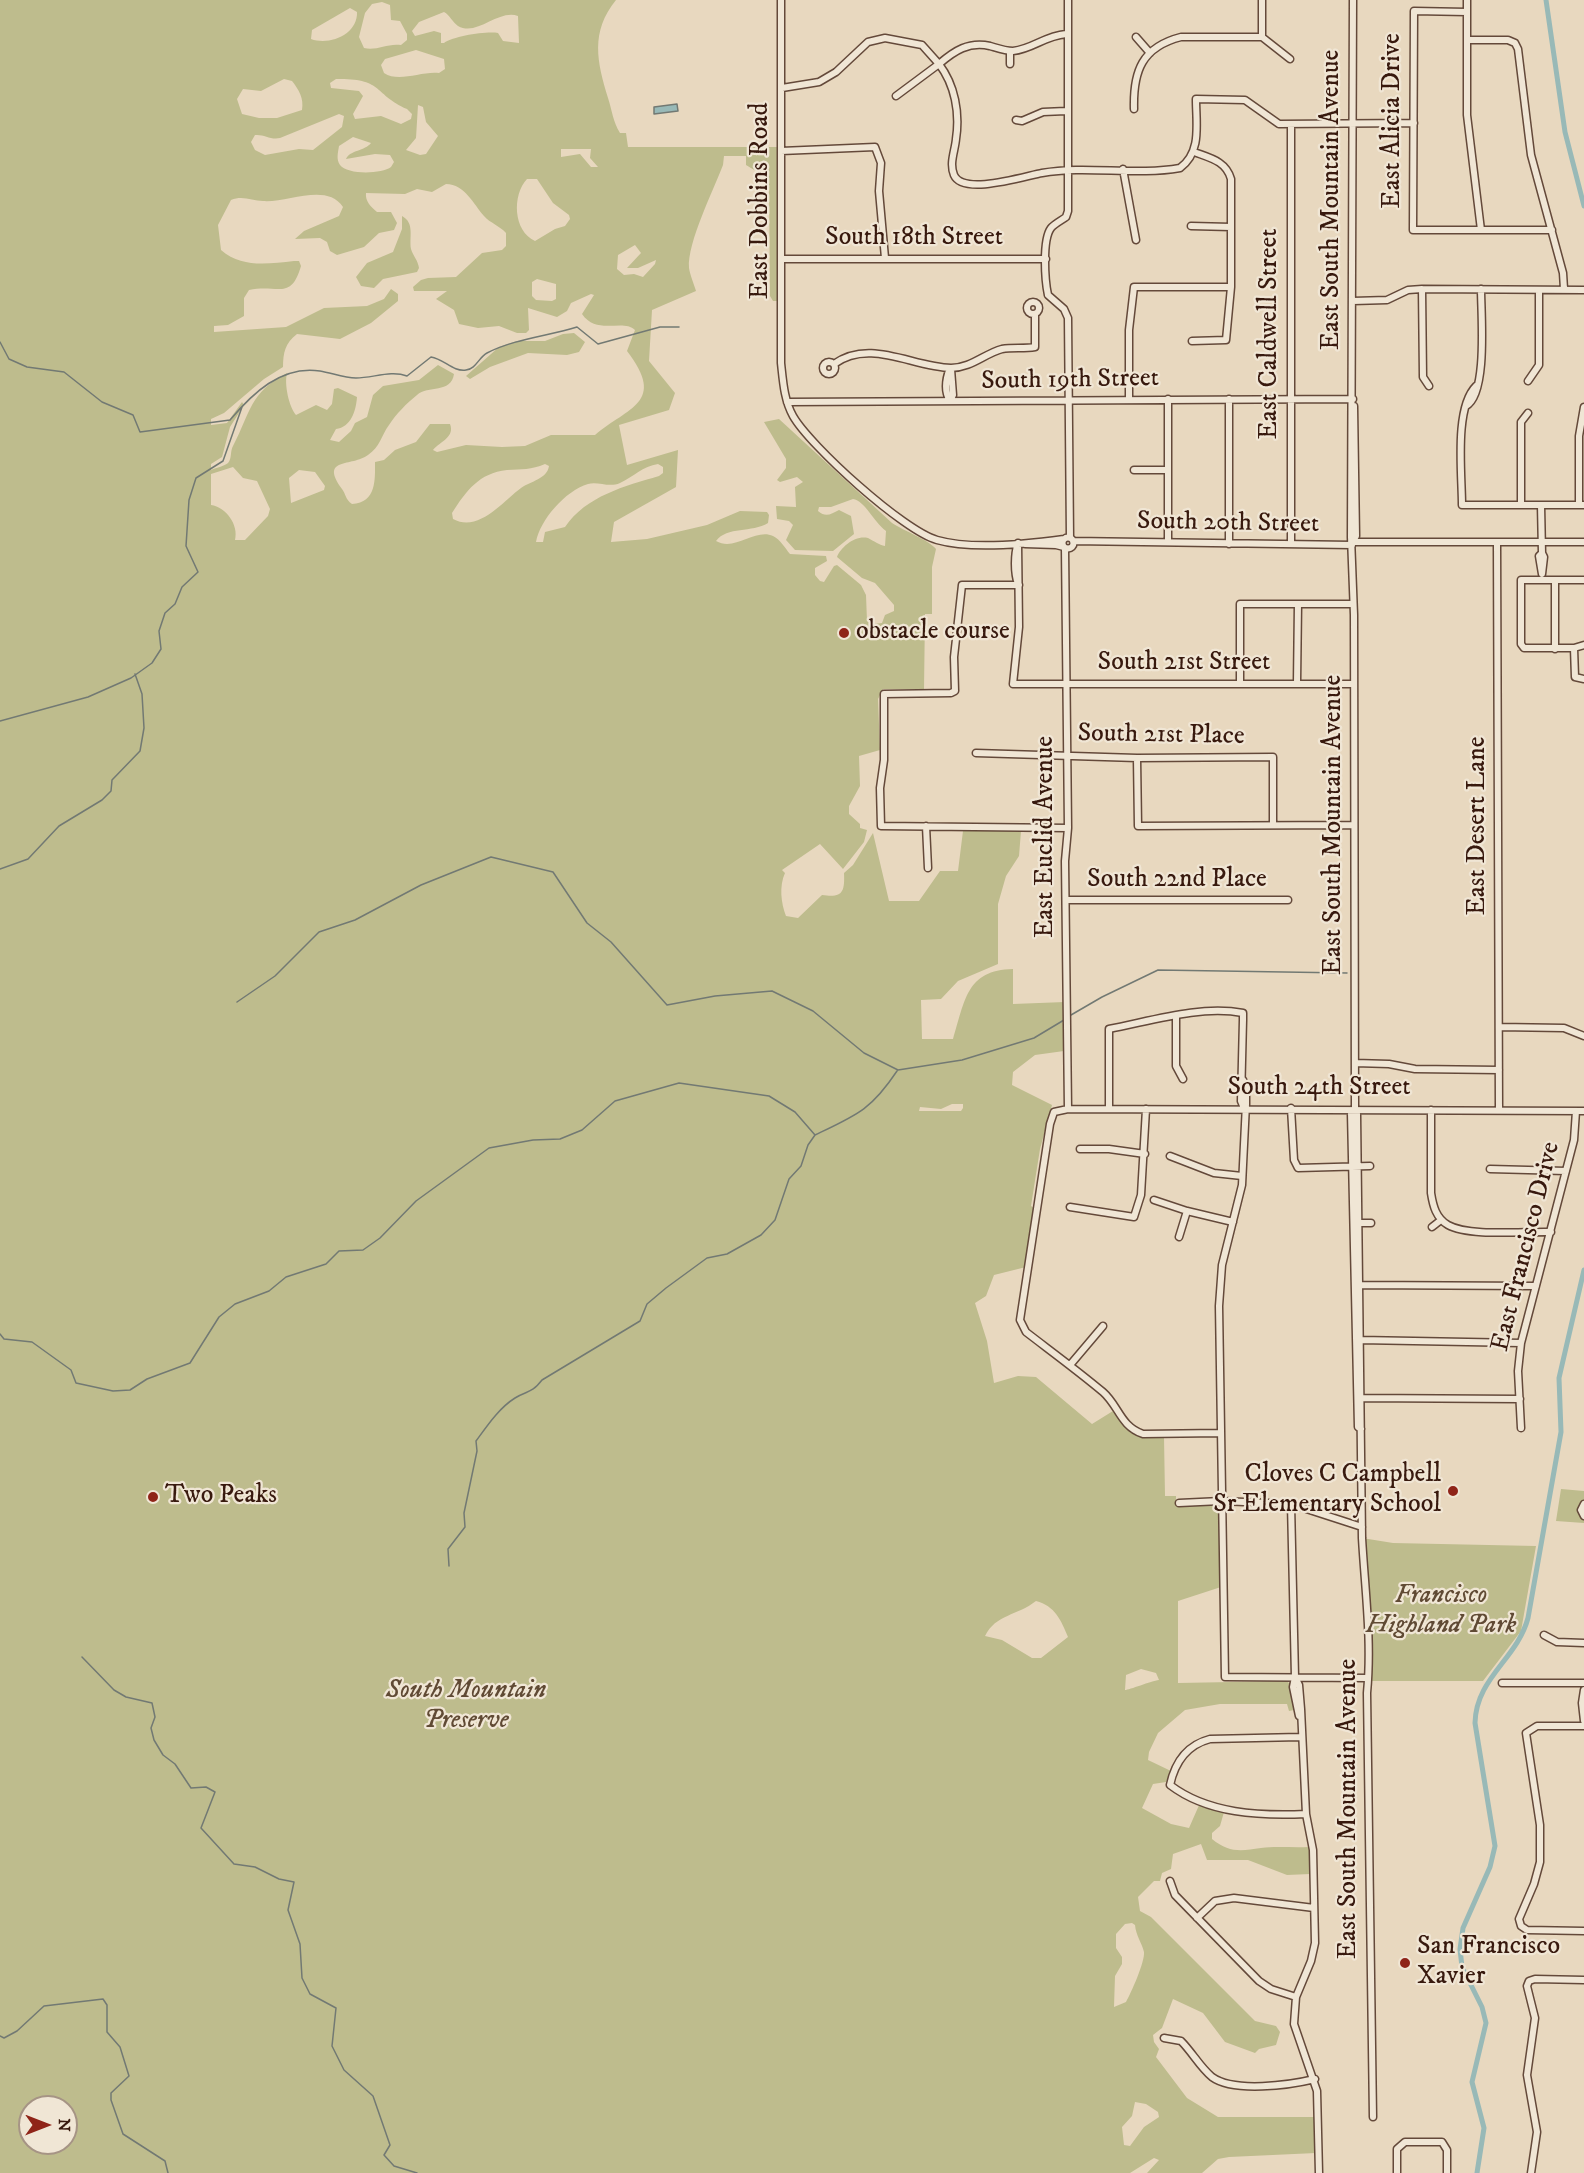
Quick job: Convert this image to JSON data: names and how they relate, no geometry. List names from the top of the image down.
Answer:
{
  "streets": {
    "street": [
      "East Alicia Drive",
      "East South Mountain Avenue",
      "East Dobbins Road",
      "South 18th Street",
      "East Caldwell Street",
      "South 19th Street",
      "South 20th Street",
      "South 21st Street",
      "South 21st Place",
      "East Desert Lane",
      "East Euclid Avenue",
      "South 22nd Place",
      "South 24th Street",
      "East Francisco Drive"
    ]
  },
  "crossings": [
    ["East South Mountain Avenue", "South 19th Street"],
    ["East South Mountain Avenue", "South 20th Street"],
    ["East South Mountain Avenue", "South 21st Street"],
    ["East South Mountain Avenue", "South 24th Street"],
    ["East Dobbins Road", "South 18th Street"],
    ["East Dobbins Road", "South 19th Street"],
    ["East Dobbins Road", "South 20th Street"],
    ["South 18th Street", "East Euclid Avenue"],
    ["East Caldwell Street", "South 19th Street"],
    ["East Caldwell Street", "South 20th Street"],
    ["South 19th Street", "South 20th Street"],
    ["South 19th Street", "East Euclid Avenue"],
    ["South 20th Street", "East Desert Lane"],
    ["South 20th Street", "East Euclid Avenue"],
    ["South 21st Street", "East Euclid Avenue"],
    ["South 21st Place", "East Euclid Avenue"],
    ["East Desert Lane", "South 24th Street"],
    ["East Euclid Avenue", "South 22nd Place"],
    ["East Euclid Avenue", "South 24th Street"],
    ["South 24th Street", "East Francisco Drive"]
  ],
  "parks": ["Francisco Highland Park", "South Mountain Preserve"],
  "places": [
    "obstacle course",
    "Cloves C Campbell Sr Elementary School",
    "Two Peaks",
    "San Francisco Xavier"
  ],
  "north": "right"
}
